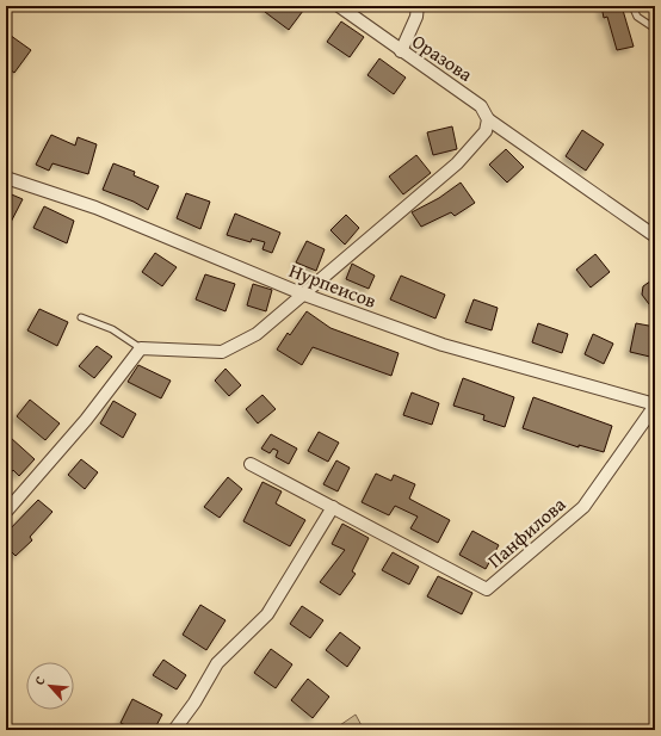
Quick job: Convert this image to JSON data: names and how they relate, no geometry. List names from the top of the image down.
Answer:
{
  "streets": {
    "street": ["Оразова", "Нурпеисов", "Панфилова"]
  },
  "crossings": [
    ["Нурпеисов", "Панфилова"]
  ],
  "north": "top left"
}
